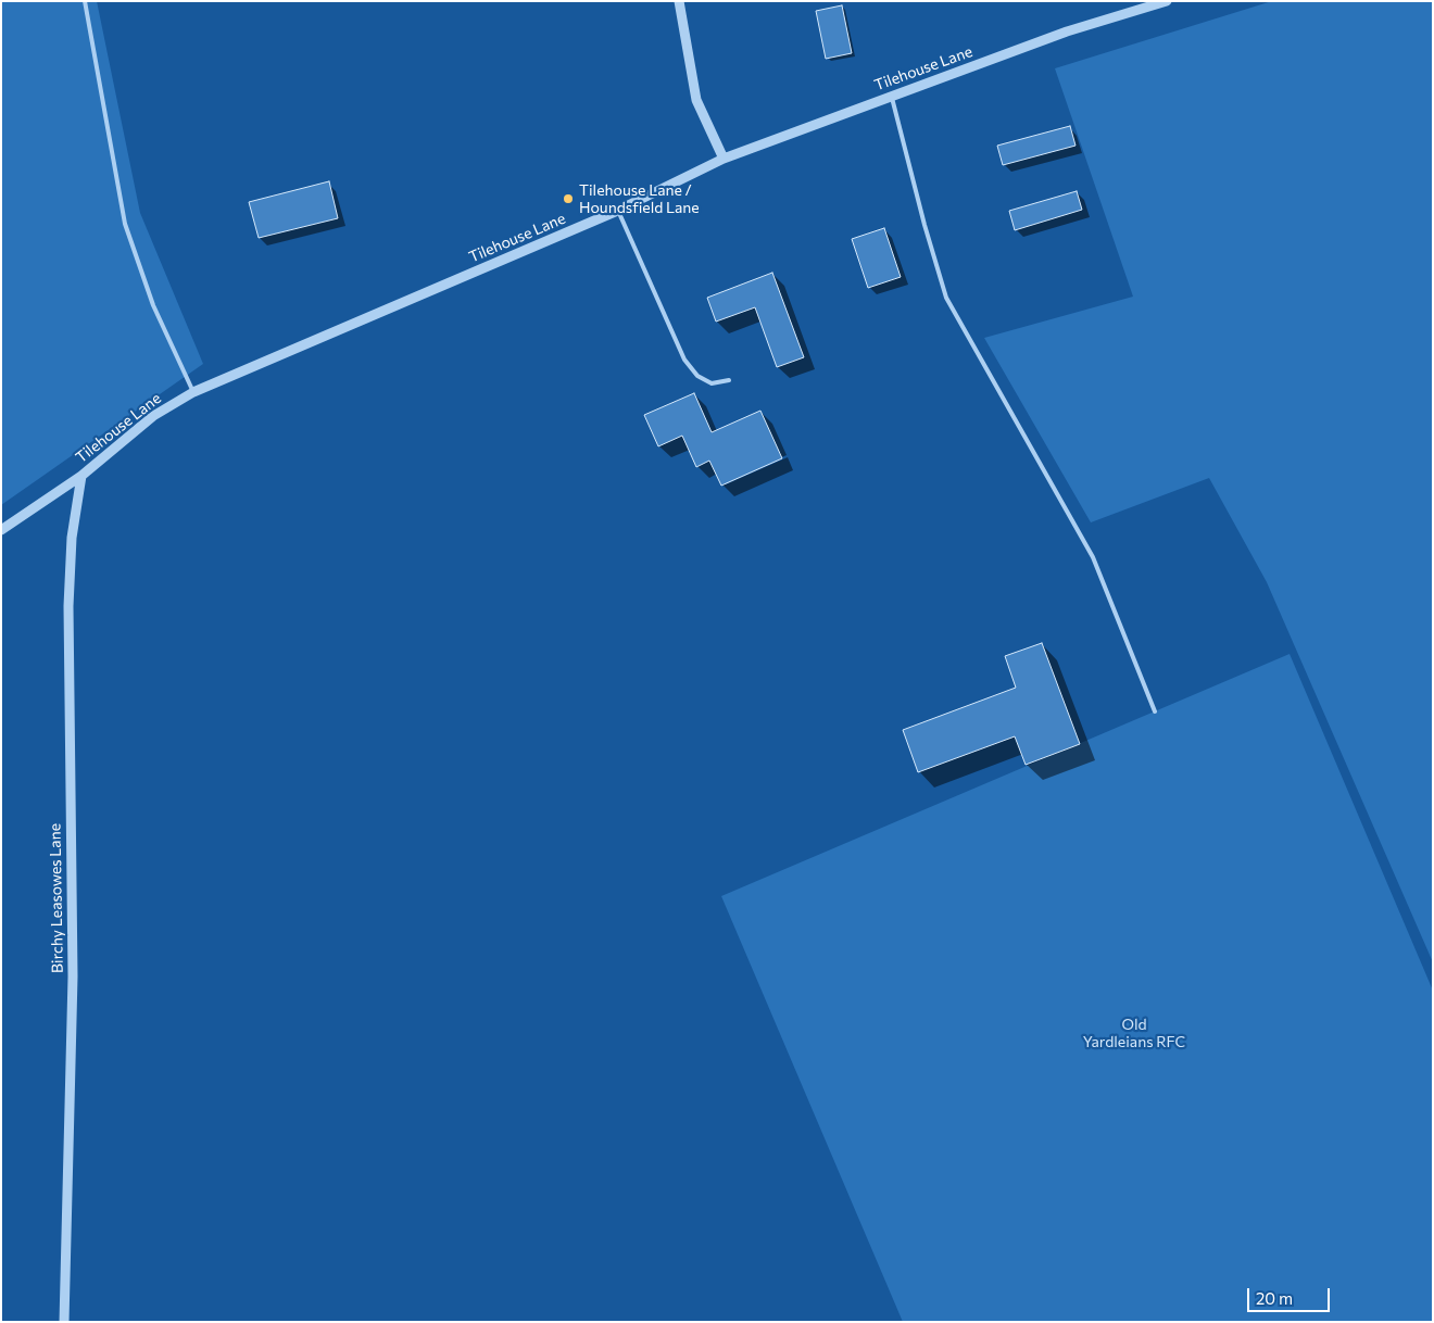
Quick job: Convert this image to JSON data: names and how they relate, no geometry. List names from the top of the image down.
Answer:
{
  "streets": {
    "street": ["Tilehouse Lane", "Birchy Leasowes Lane"]
  },
  "crossings": [
    ["Tilehouse Lane", "Birchy Leasowes Lane"]
  ],
  "parks": ["Old Yardleians RFC"],
  "places": ["Tilehouse Lane / Houndsfield Lane"],
  "scale_bar": "20 m"
}
